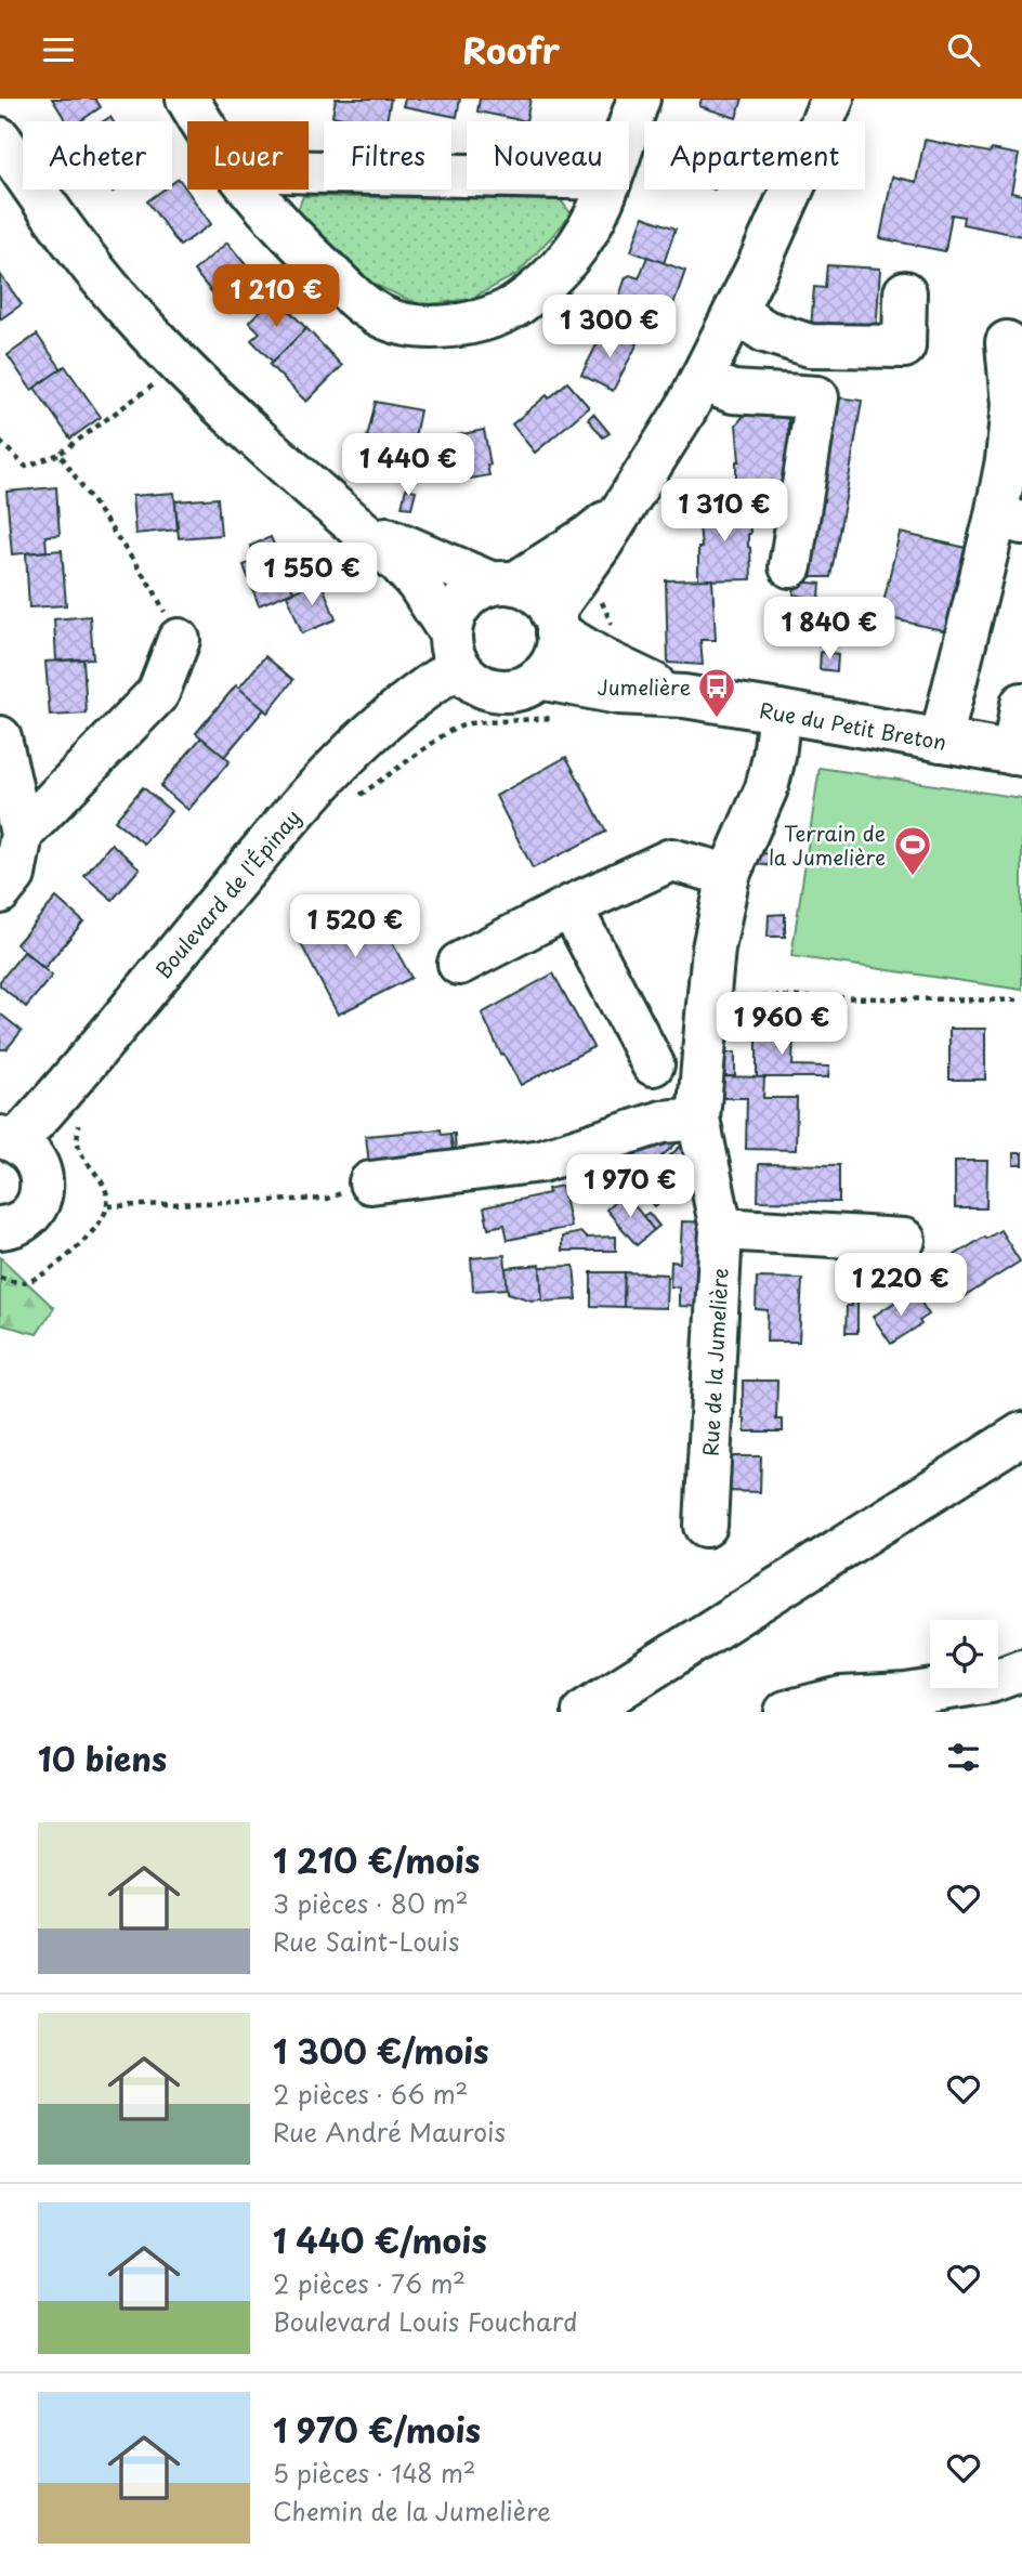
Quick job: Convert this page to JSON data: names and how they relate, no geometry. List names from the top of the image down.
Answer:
{
  "streets": {
    "street": ["Rue du Petit Breton", "Boulevard de l'Épinay", "Rue de la Jumelière"]
  },
  "crossings": [
    ["Rue du Petit Breton", "Boulevard de l'Épinay"],
    ["Rue du Petit Breton", "Rue de la Jumelière"]
  ],
  "places": {
    "bus stop": ["Jumelière"],
    "sports": ["Terrain de la Jumelière"]
  },
  "page": {
    "header": "Roofr",
    "chip": [
      "Acheter",
      "Louer",
      "Filtres",
      "Nouveau",
      "Appartement"
    ],
    "price": [
      "1 210 €",
      "1 300 €",
      "1 440 €",
      "1 310 €",
      "1 550 €",
      "1 840 €",
      "1 520 €",
      "1 960 €",
      "1 970 €",
      "1 220 €"
    ],
    "heading": "10 biens",
    "list": [
      {
        "name": "1 210 €/mois",
        "note": "3 pièces · 80 m² · Rue Saint-Louis"
      },
      {
        "name": "1 300 €/mois",
        "note": "2 pièces · 66 m² · Rue André Maurois"
      },
      {
        "name": "1 440 €/mois",
        "note": "2 pièces · 76 m² · Boulevard Louis Fouchard"
      },
      {
        "name": "1 970 €/mois",
        "note": "5 pièces · 148 m² · Chemin de la Jumelière"
      }
    ]
  }
}
